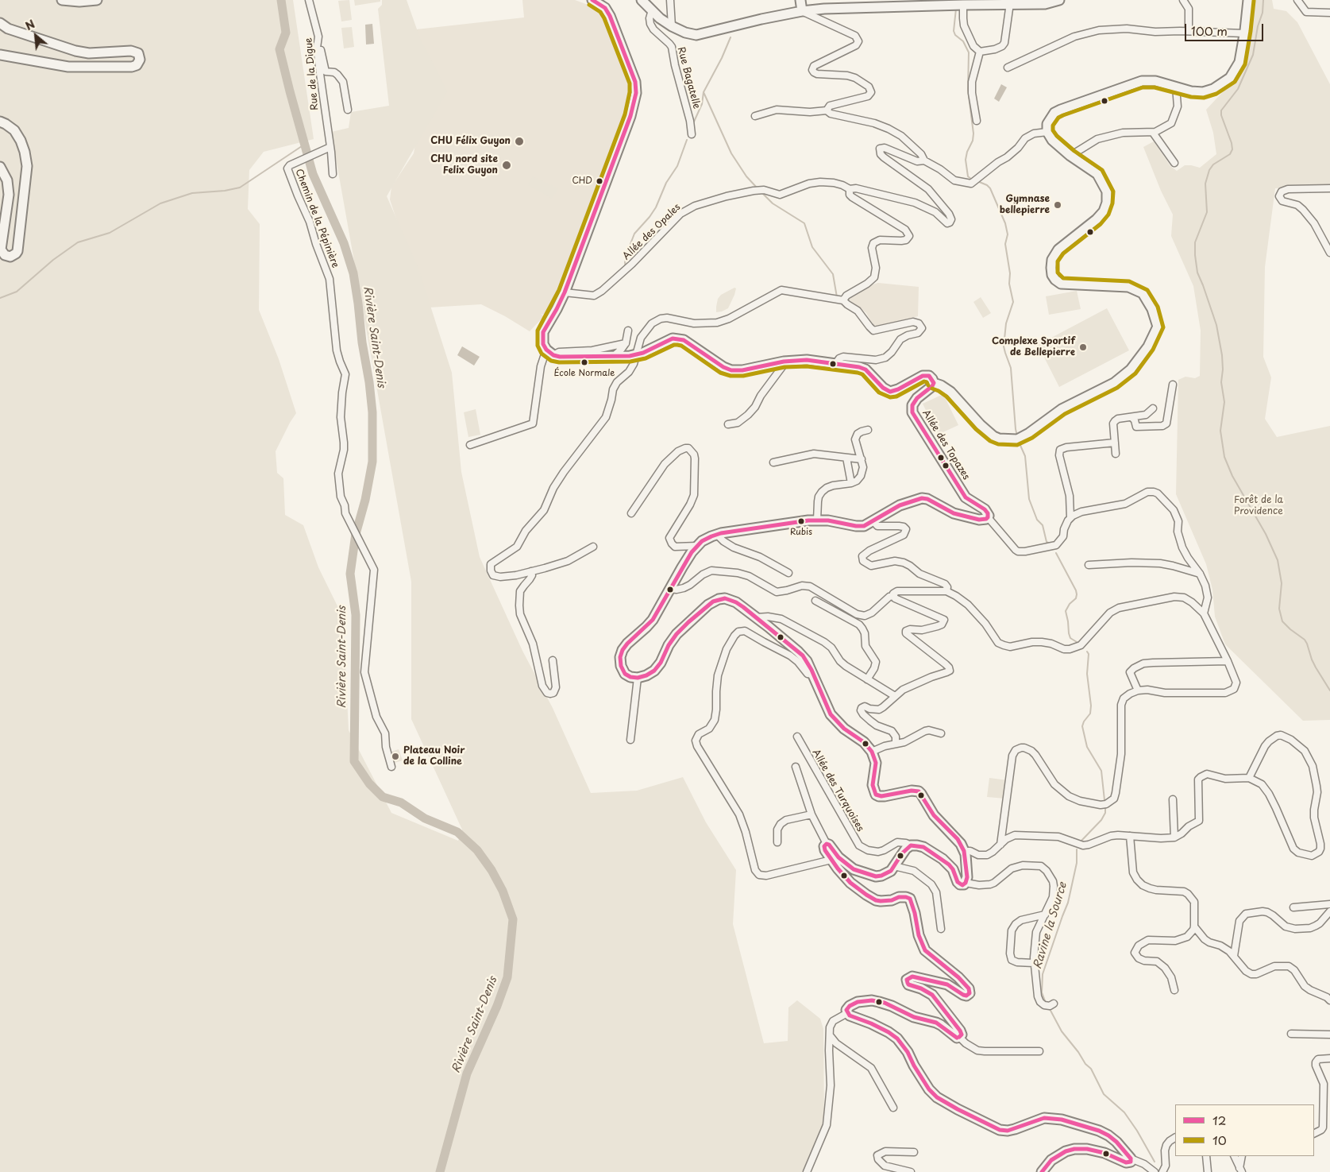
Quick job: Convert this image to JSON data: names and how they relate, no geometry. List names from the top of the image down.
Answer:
{
  "streets": {
    "main road": ["Allée des Topazes"],
    "street": [
      "Rue de la Digue",
      "Rue Bagatelle",
      "Chemin de la Pépinière",
      "Allée des Opales",
      "Allée des Turquoises"
    ]
  },
  "crossings": [
    ["Rue de la Digue", "Chemin de la Pépinière"]
  ],
  "water": ["Rivière Saint-Denis", "Ravine la Source"],
  "parks": ["Forêt de la Providence"],
  "places": [
    "CHU Félix Guyon",
    "CHU nord site Felix Guyon",
    "CHD",
    "Gymnase bellepierre",
    "Complexe Sportif de Bellepierre",
    "École Normale",
    "Rubis",
    "Plateau Noir de la Colline"
  ],
  "lines": ["transit line 12", "transit line 10"],
  "legend": ["12", "10"],
  "scale_bar": "100 m",
  "north": "top left"
}
